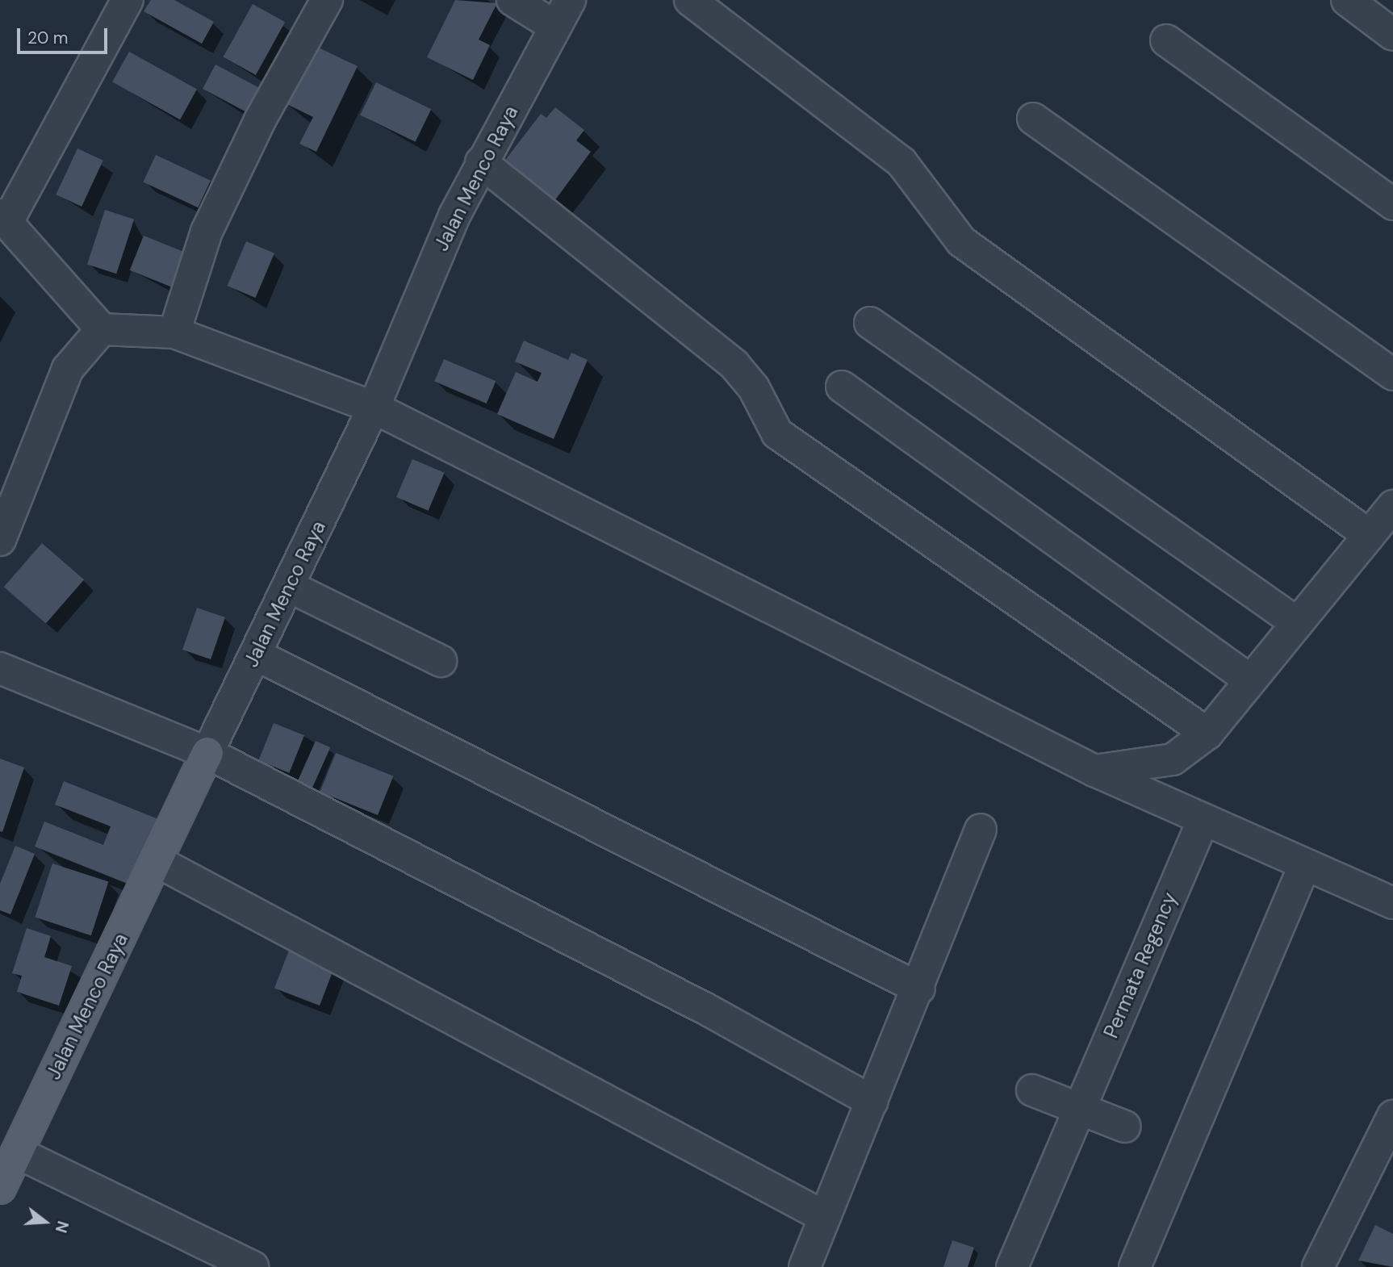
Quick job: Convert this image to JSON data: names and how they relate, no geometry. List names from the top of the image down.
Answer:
{
  "streets": {
    "main road": ["Jalan Menco Raya"],
    "street": ["Permata Regency"]
  },
  "scale_bar": "20 m",
  "north": "right"
}
